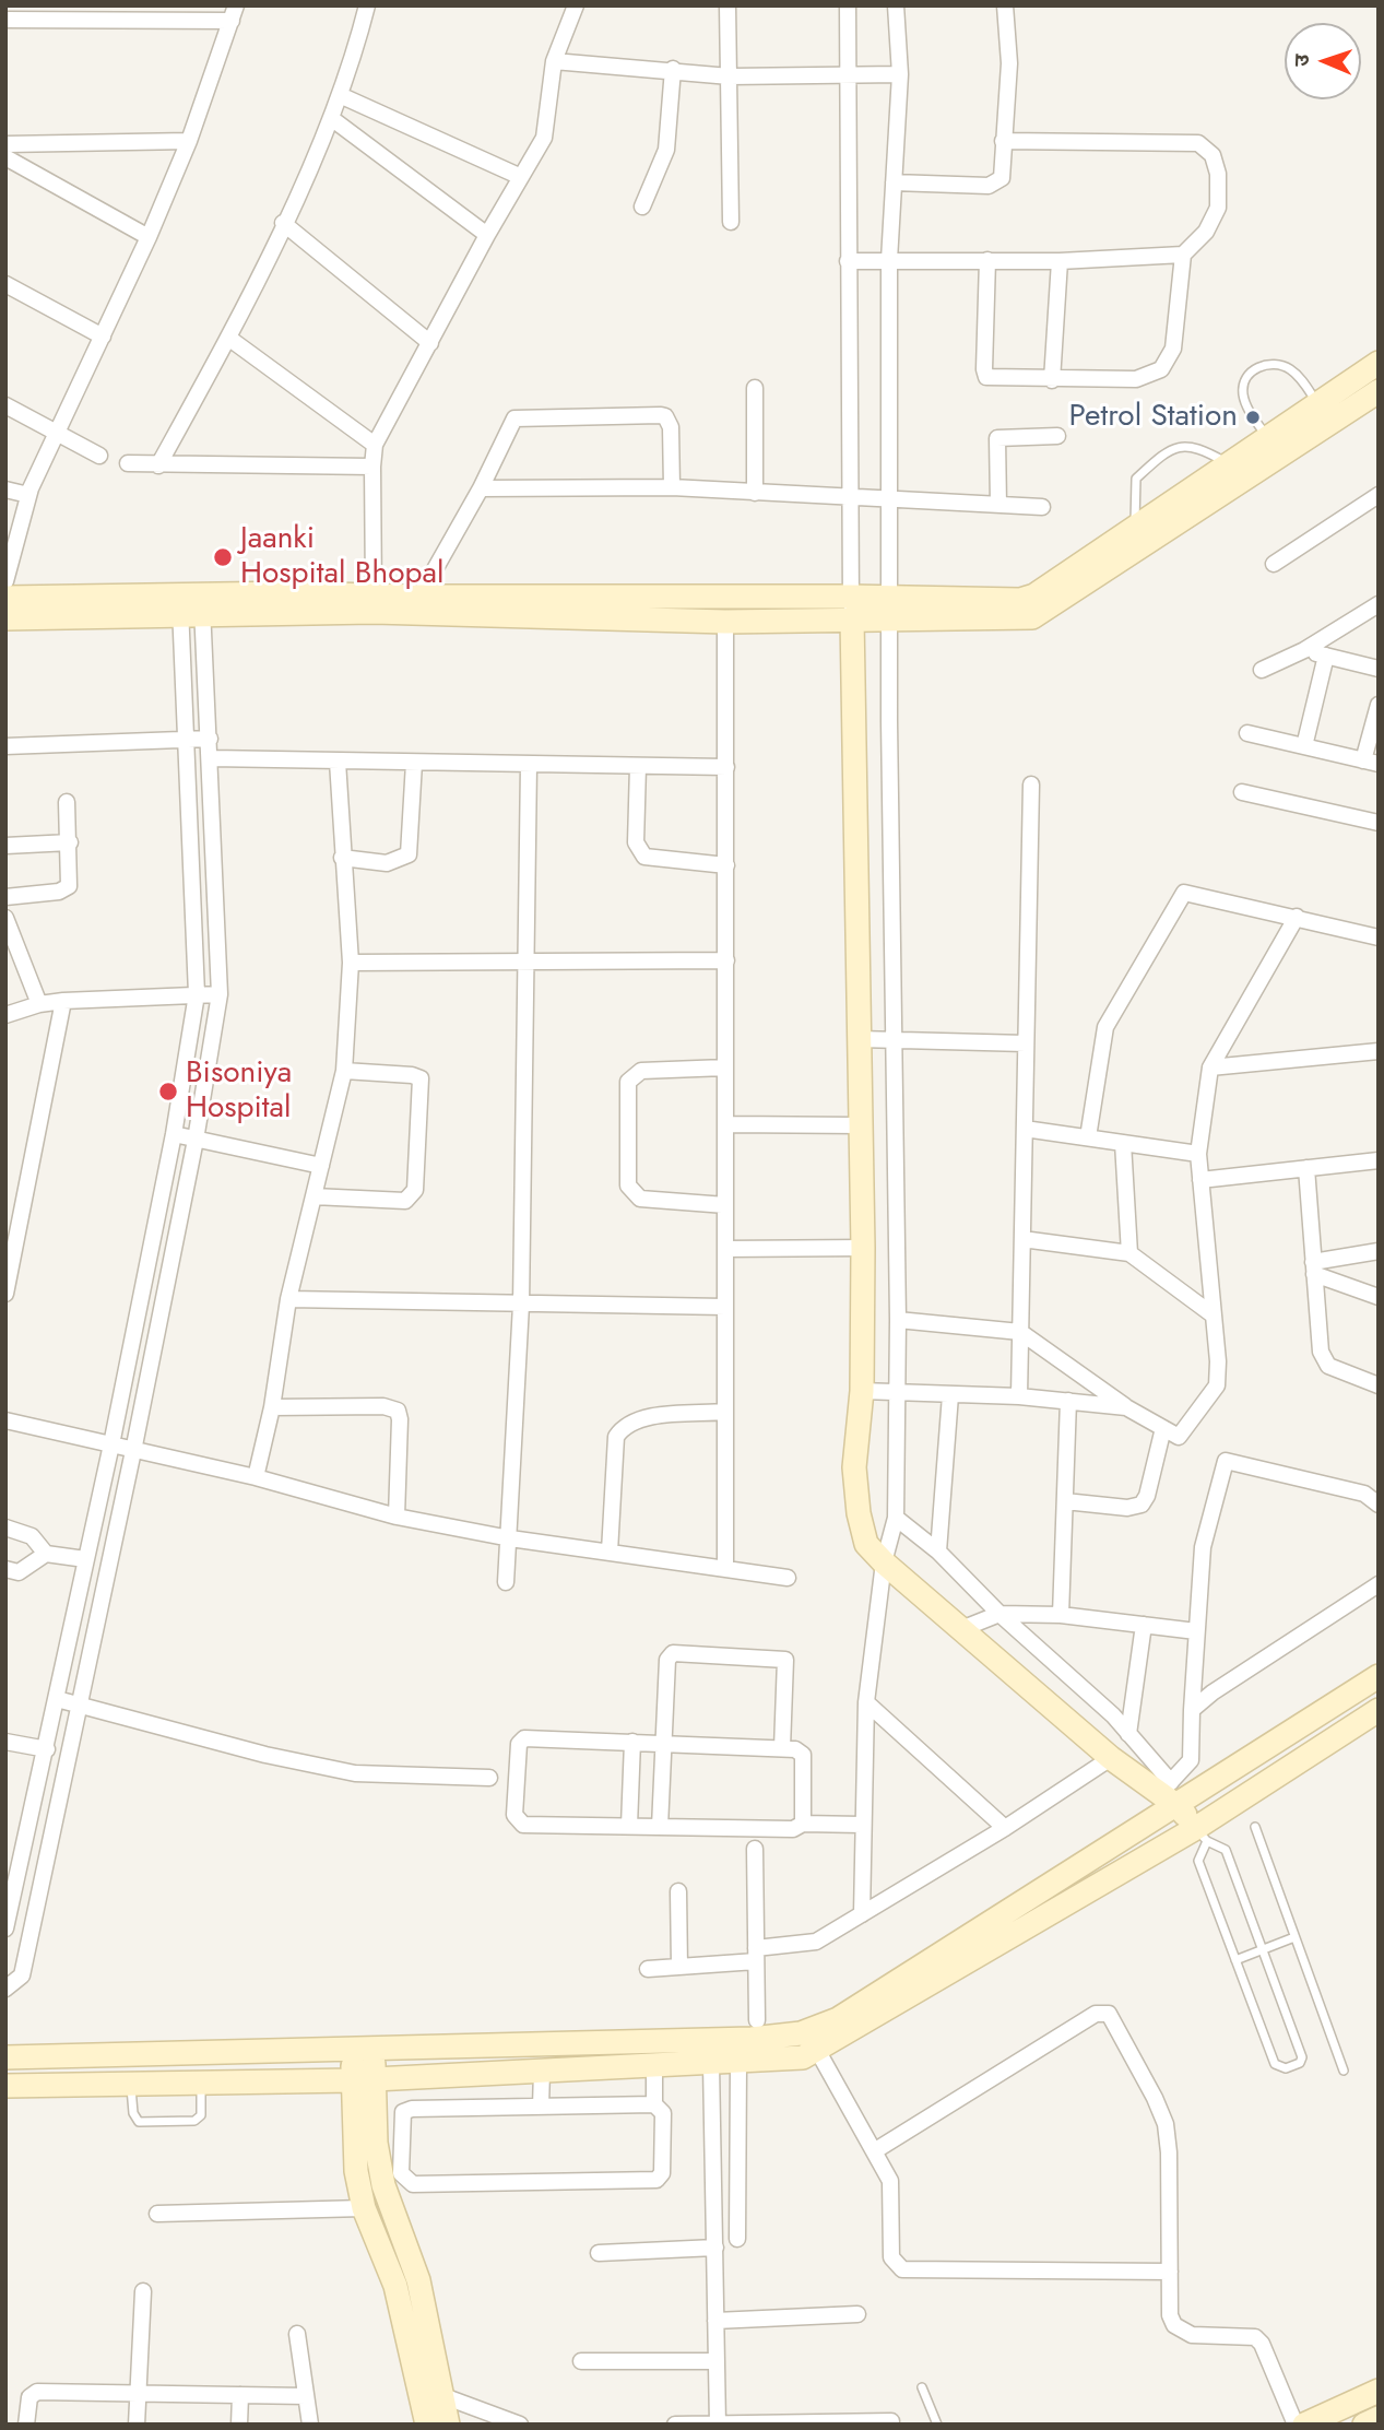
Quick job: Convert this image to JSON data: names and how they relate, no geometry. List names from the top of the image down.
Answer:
{
  "places": ["Petrol Station", "Jaanki Hospital Bhopal", "Bisoniya Hospital"],
  "north": "left"
}
